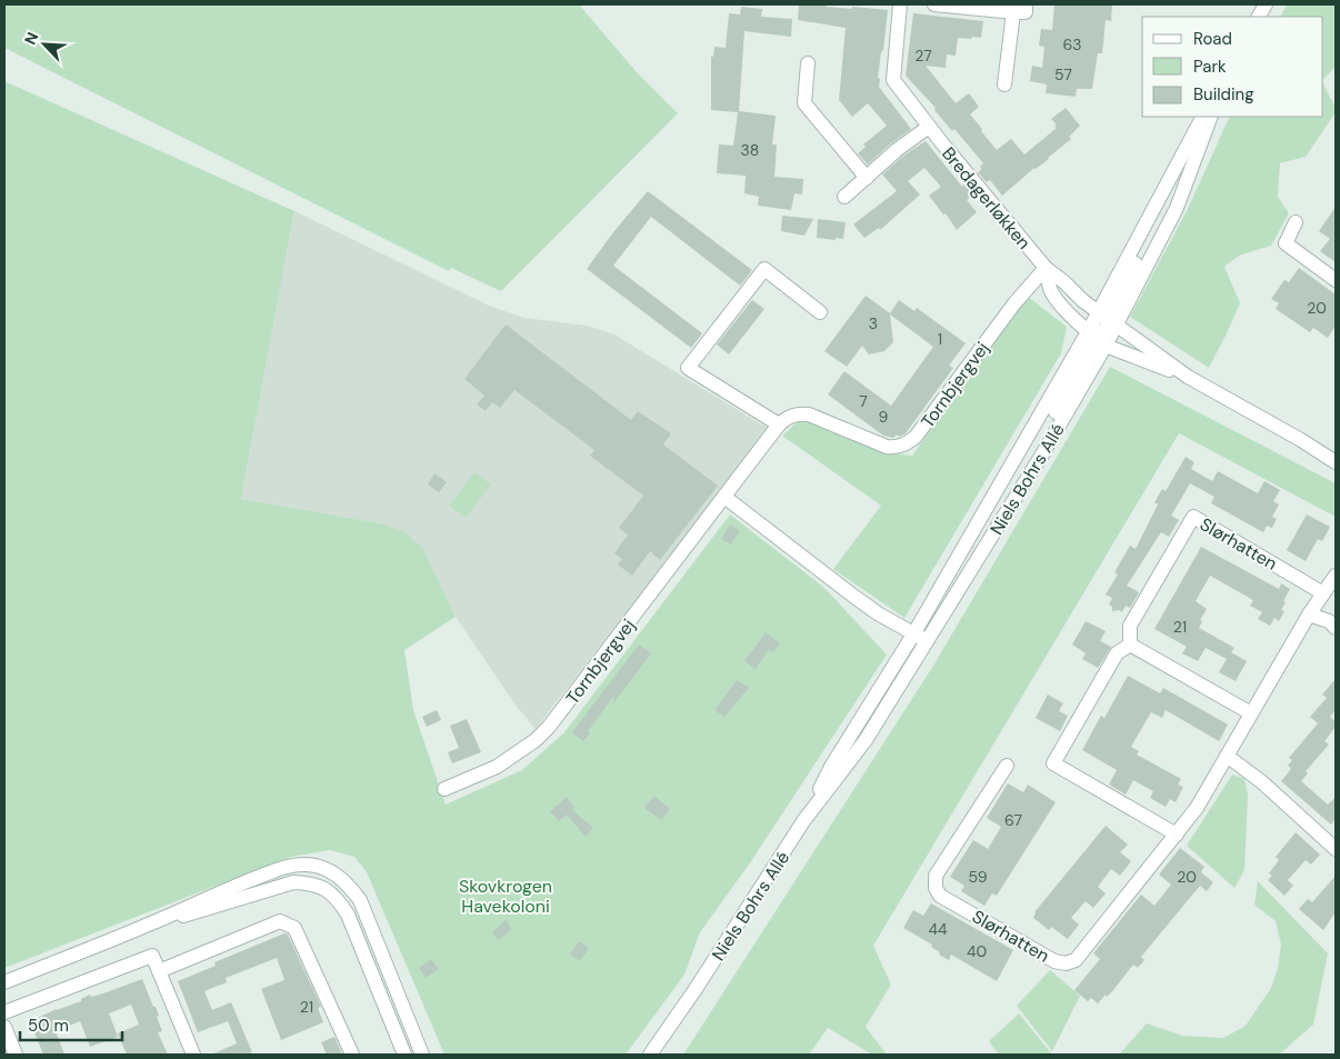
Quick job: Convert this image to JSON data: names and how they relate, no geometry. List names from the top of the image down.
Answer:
{
  "streets": {
    "street": [
      "Bredagerløkken",
      "Tornbjergvej",
      "Niels Bohrs Allé",
      "Slørhatten"
    ]
  },
  "crossings": [
    ["Bredagerløkken", "Tornbjergvej"],
    ["Bredagerløkken", "Niels Bohrs Allé"]
  ],
  "parks": ["Skovkrogen Havekoloni"],
  "house_numbers": [
    "63",
    "27",
    "57",
    "38",
    "20",
    "3",
    "1",
    "7",
    "9",
    "21",
    "67",
    "59",
    "20",
    "44",
    "40",
    "21"
  ],
  "legend": ["Road", "Park", "Building"],
  "scale_bar": "50 m",
  "north": "top left"
}
